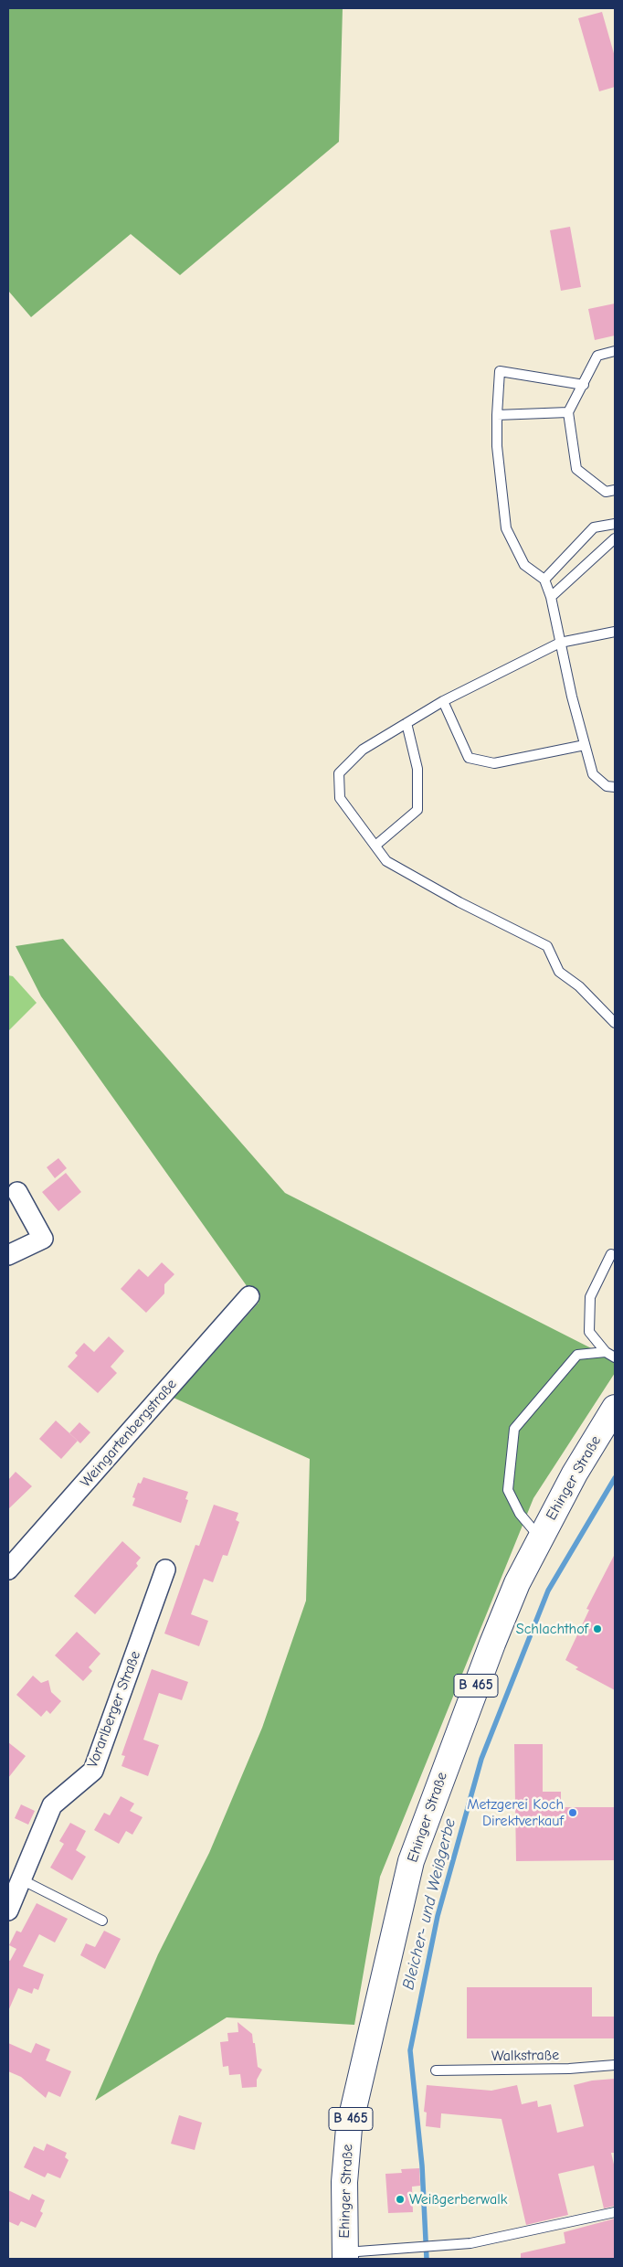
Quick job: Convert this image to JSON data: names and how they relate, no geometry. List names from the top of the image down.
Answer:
{
  "streets": {
    "main road": ["Ehinger Straße", "B 465"],
    "street": ["Weingartenbergstraße", "Vorarlberger Straße"],
    "lane": ["Walkstraße"]
  },
  "water": ["Bleicher- und Weißgerbe"],
  "places": ["Schlachthof", "Metzgerei Koch Direktverkauf", "Weißgerberwalk"]
}
